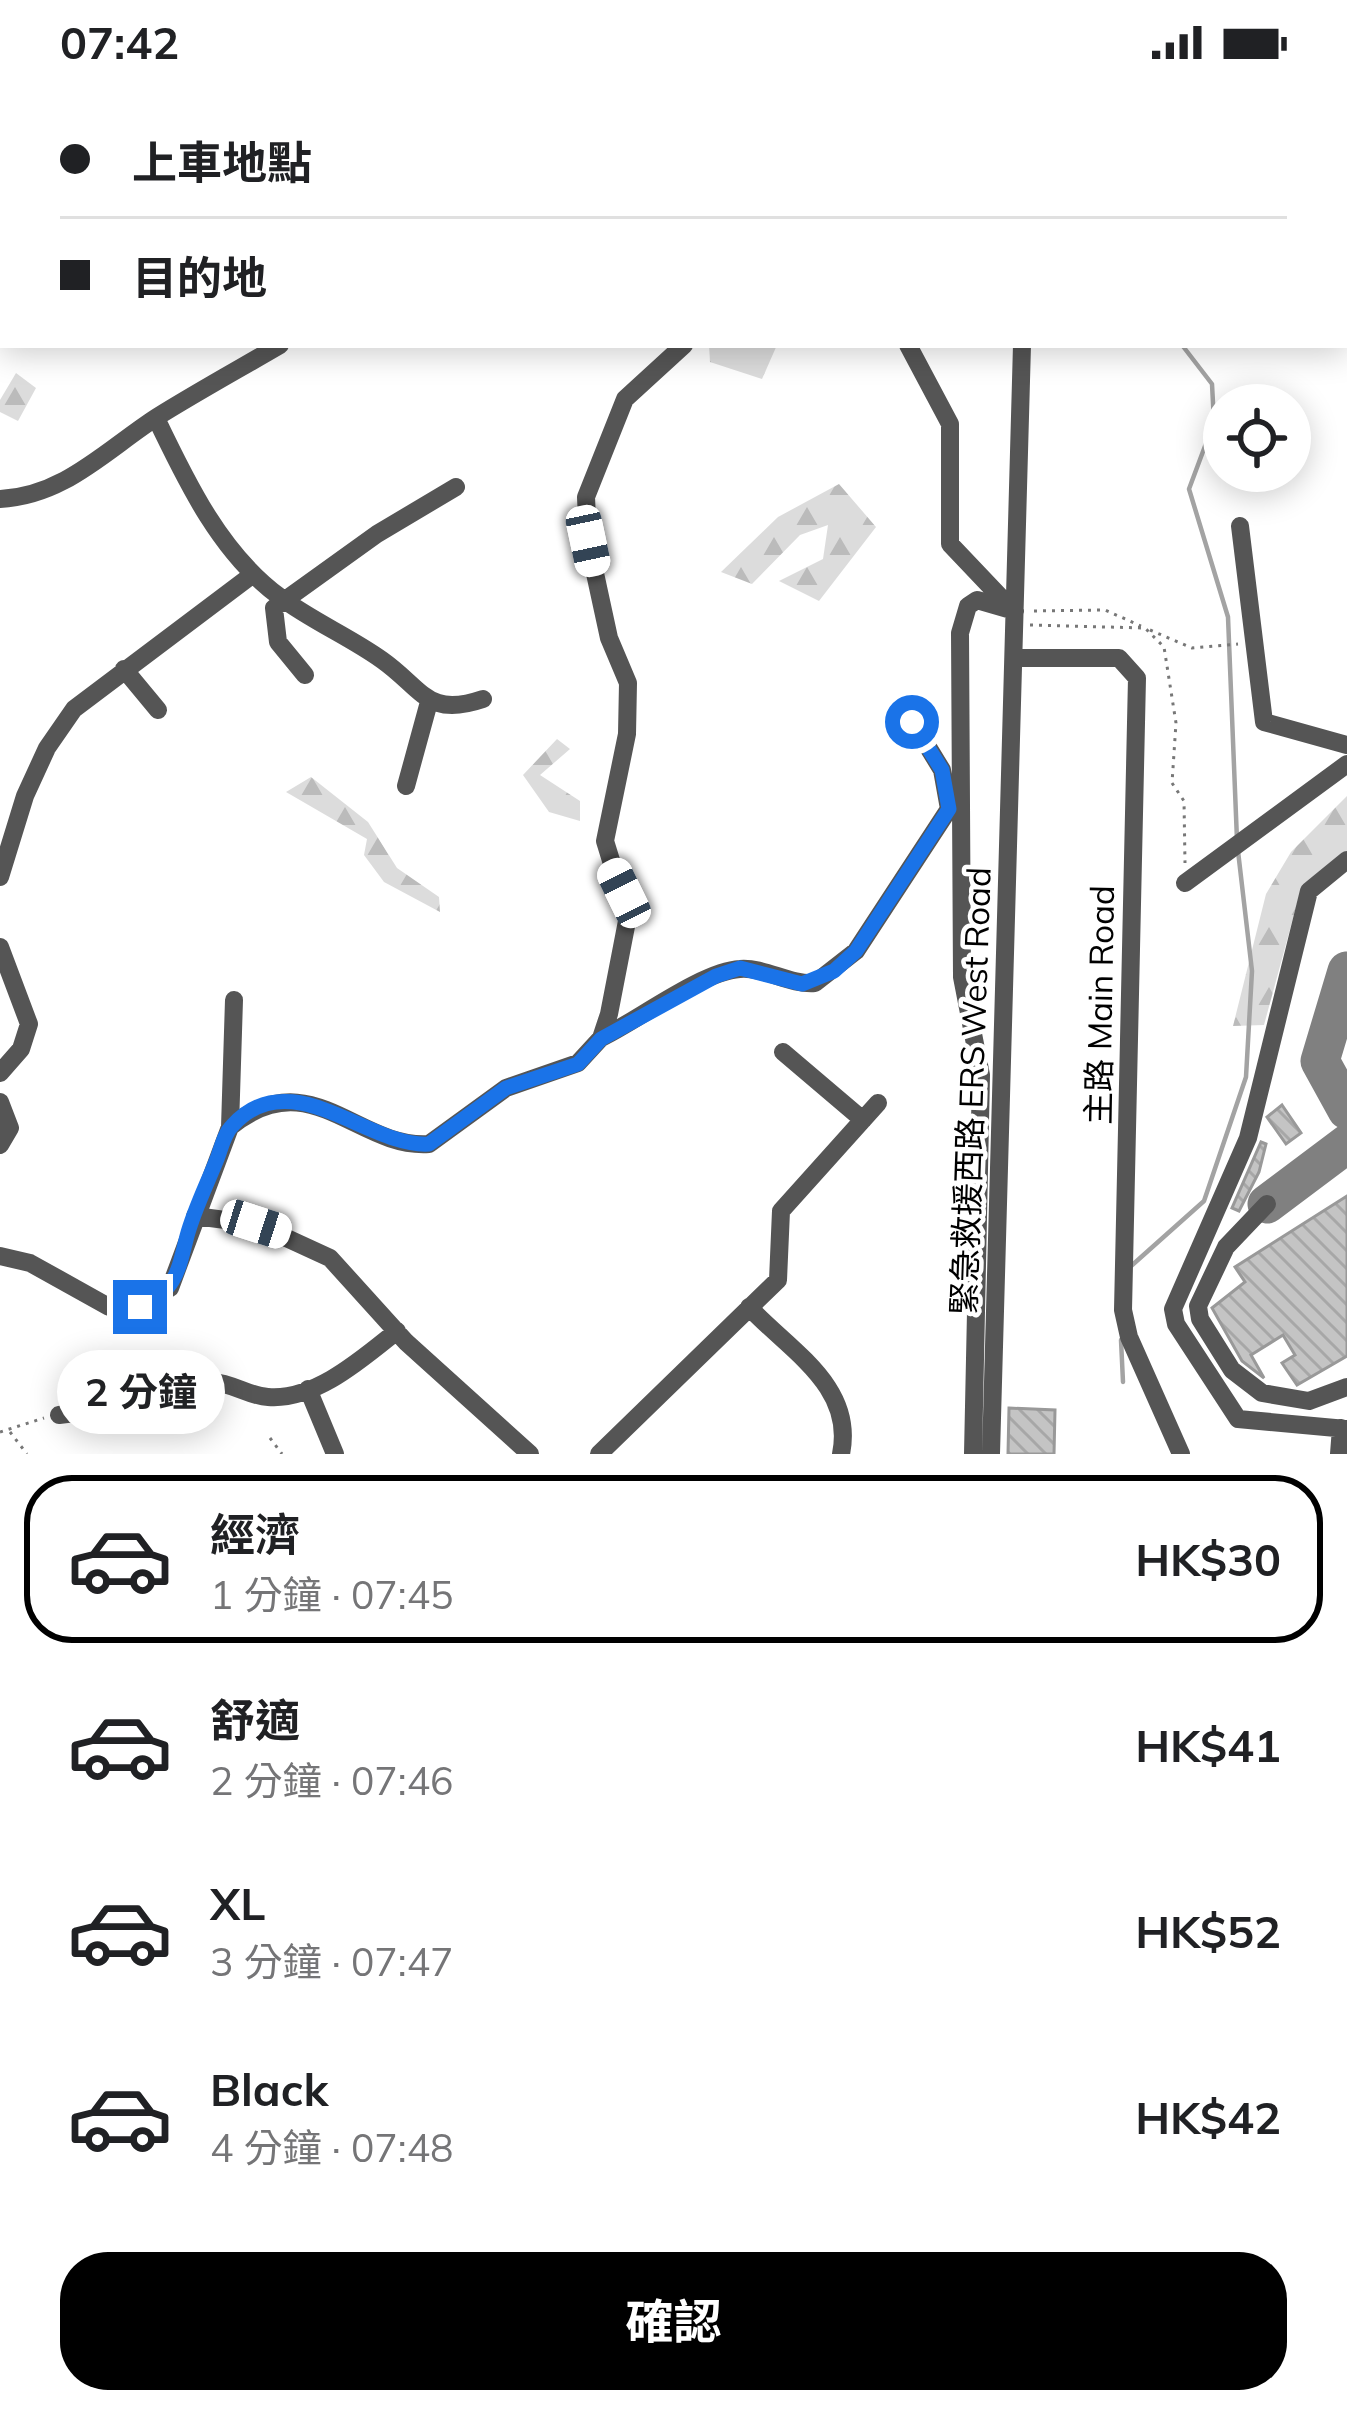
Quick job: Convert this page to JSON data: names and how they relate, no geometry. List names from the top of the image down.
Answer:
{
  "streets": {
    "street": ["主路 Main Road", "緊急救援西路 ERS West Road"]
  },
  "crossings": [
    ["主路 Main Road", "緊急救援西路 ERS West Road"]
  ],
  "page": {
    "status": "07:42",
    "banner": ["上車地點", "目的地"],
    "bubble": "2 分鐘",
    "list": [
      {
        "name": "經濟",
        "note": "1 分鐘 · 07:45",
        "value": "HK$30"
      },
      {
        "name": "舒適",
        "note": "2 分鐘 · 07:46",
        "value": "HK$41"
      },
      {
        "name": "XL",
        "note": "3 分鐘 · 07:47",
        "value": "HK$52"
      },
      {
        "name": "Black",
        "note": "4 分鐘 · 07:48",
        "value": "HK$42"
      }
    ],
    "buttons": "確認"
  }
}
